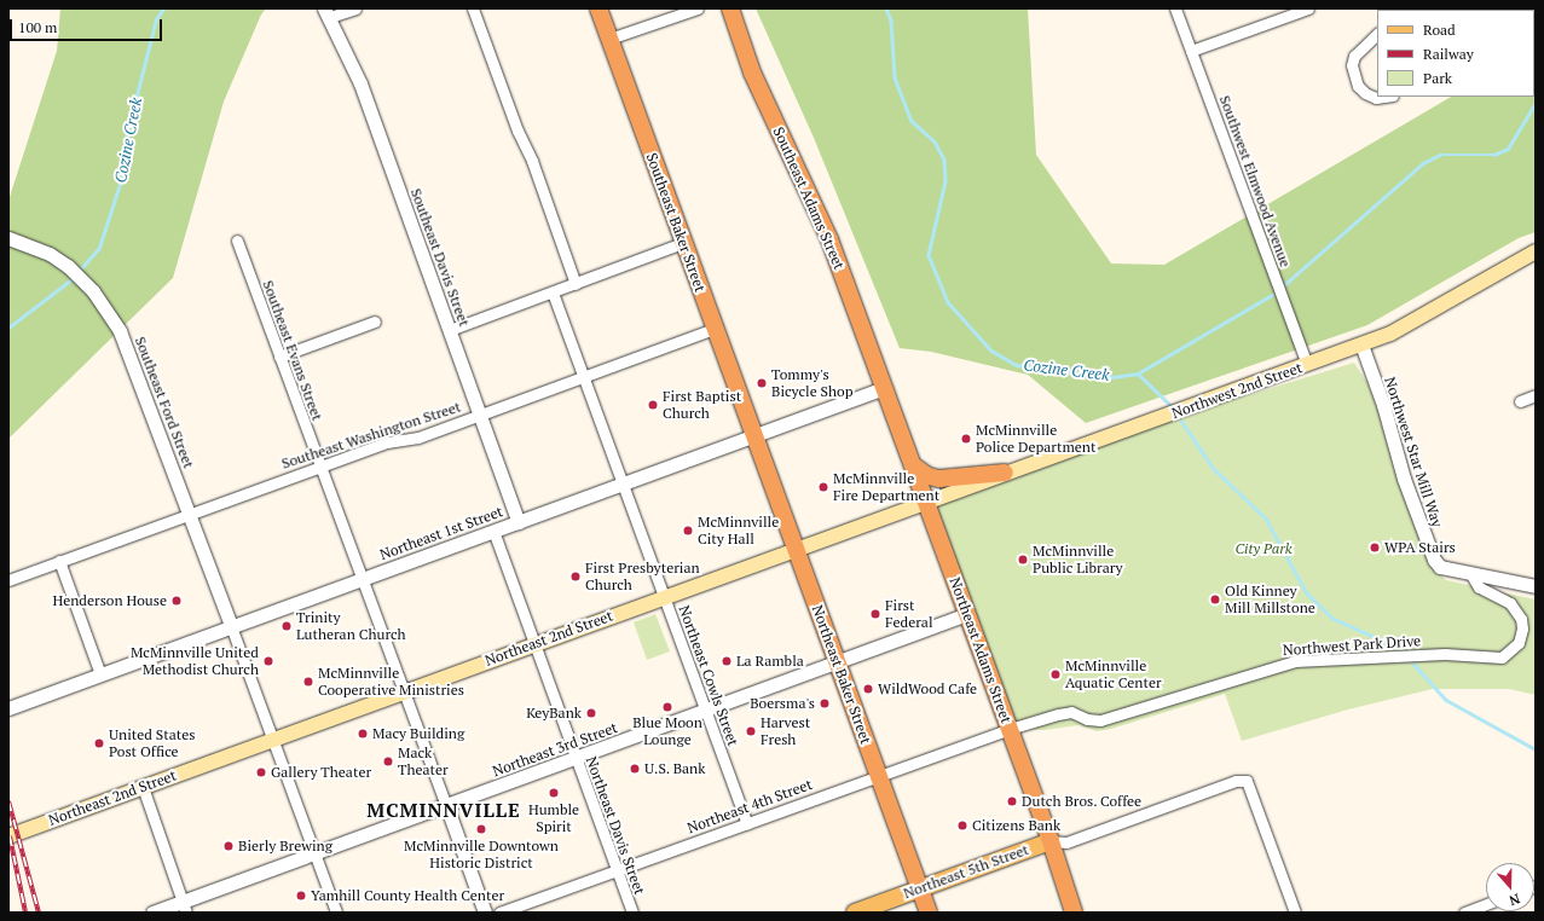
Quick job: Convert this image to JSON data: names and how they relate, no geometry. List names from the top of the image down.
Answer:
{
  "streets": {
    "highway": [
      "Southeast Adams Street",
      "Southeast Baker Street",
      "Northeast Adams Street",
      "Northeast Baker Street"
    ],
    "main road": ["Northwest 2nd Street", "Northeast 2nd Street", "Northeast 5th Street"],
    "street": [
      "Southwest Elmwood Avenue",
      "Southeast Davis Street",
      "Southeast Evans Street",
      "Southeast Ford Street",
      "Southeast Washington Street",
      "Northwest Star Mill Way",
      "Northeast 1st Street",
      "Northwest Park Drive",
      "Northeast Cowls Street",
      "Northeast 3rd Street",
      "Northeast 4th Street",
      "Northeast Davis Street"
    ]
  },
  "crossings": [
    ["Southwest Elmwood Avenue", "Northwest 2nd Street"],
    ["Southeast Adams Street", "Northeast 1st Street"],
    ["Southeast Adams Street", "Northeast Adams Street"],
    ["Southeast Baker Street", "Southeast Washington Street"],
    ["Southeast Baker Street", "Northeast 1st Street"],
    ["Southeast Baker Street", "Northeast Baker Street"],
    ["Southeast Davis Street", "Southeast Washington Street"],
    ["Southeast Davis Street", "Northeast 1st Street"],
    ["Southeast Evans Street", "Southeast Washington Street"],
    ["Southeast Evans Street", "Northeast 1st Street"],
    ["Southeast Evans Street", "Northeast 2nd Street"],
    ["Southeast Evans Street", "Northeast 3rd Street"],
    ["Northwest 2nd Street", "Northwest Star Mill Way"],
    ["Northwest 2nd Street", "Northeast 2nd Street"],
    ["Northwest 2nd Street", "Northeast Adams Street"],
    ["Southeast Ford Street", "Southeast Washington Street"],
    ["Southeast Ford Street", "Northeast 1st Street"],
    ["Southeast Washington Street", "Northeast Cowls Street"],
    ["Northwest Star Mill Way", "Northwest Park Drive"],
    ["Northeast 1st Street", "Northeast Adams Street"],
    ["Northeast 1st Street", "Northeast Baker Street"],
    ["Northeast 1st Street", "Northeast Cowls Street"],
    ["Northeast 1st Street", "Northeast Davis Street"],
    ["Northeast 2nd Street", "Northeast Adams Street"],
    ["Northeast 2nd Street", "Northeast Baker Street"],
    ["Northeast 2nd Street", "Northeast Cowls Street"],
    ["Northeast 2nd Street", "Northeast Davis Street"],
    ["Northwest Park Drive", "Northeast Adams Street"],
    ["Northwest Park Drive", "Northeast 4th Street"],
    ["Northeast Adams Street", "Northeast 3rd Street"],
    ["Northeast Adams Street", "Northeast 4th Street"],
    ["Northeast Adams Street", "Northeast 5th Street"],
    ["Northeast Baker Street", "Northeast 3rd Street"],
    ["Northeast Baker Street", "Northeast 4th Street"],
    ["Northeast Baker Street", "Northeast 5th Street"],
    ["Northeast Cowls Street", "Northeast 3rd Street"],
    ["Northeast Cowls Street", "Northeast 4th Street"],
    ["Northeast 3rd Street", "Northeast Davis Street"],
    ["Northeast 4th Street", "Northeast Davis Street"]
  ],
  "districts": ["MCMINNVILLE"],
  "water": ["Cozine Creek"],
  "parks": ["City Park"],
  "places": [
    "Tommy's Bicycle Shop",
    "First Baptist Church",
    "McMinnville Police Department",
    "McMinnville Fire Department",
    "McMinnville City Hall",
    "WPA Stairs",
    "McMinnville Public Library",
    "First Presbyterian Church",
    "Old Kinney Mill Millstone",
    "Henderson House",
    "First Federal",
    "Trinity Lutheran Church",
    "McMinnville United Methodist Church",
    "La Rambla",
    "McMinnville Aquatic Center",
    "McMinnville Cooperative Ministries",
    "WildWood Cafe",
    "Boersma's",
    "Blue Moon Lounge",
    "KeyBank",
    "Harvest Fresh",
    "Macy Building",
    "United States Post Office",
    "Mack Theater",
    "U.S. Bank",
    "Gallery Theater",
    "Humble Spirit",
    "Dutch Bros. Coffee",
    "Citizens Bank",
    "McMinnville Downtown Historic District",
    "Bierly Brewing",
    "Yamhill County Health Center"
  ],
  "legend": ["Road", "Railway", "Park"],
  "scale_bar": "100 m",
  "north": "bottom"
}
